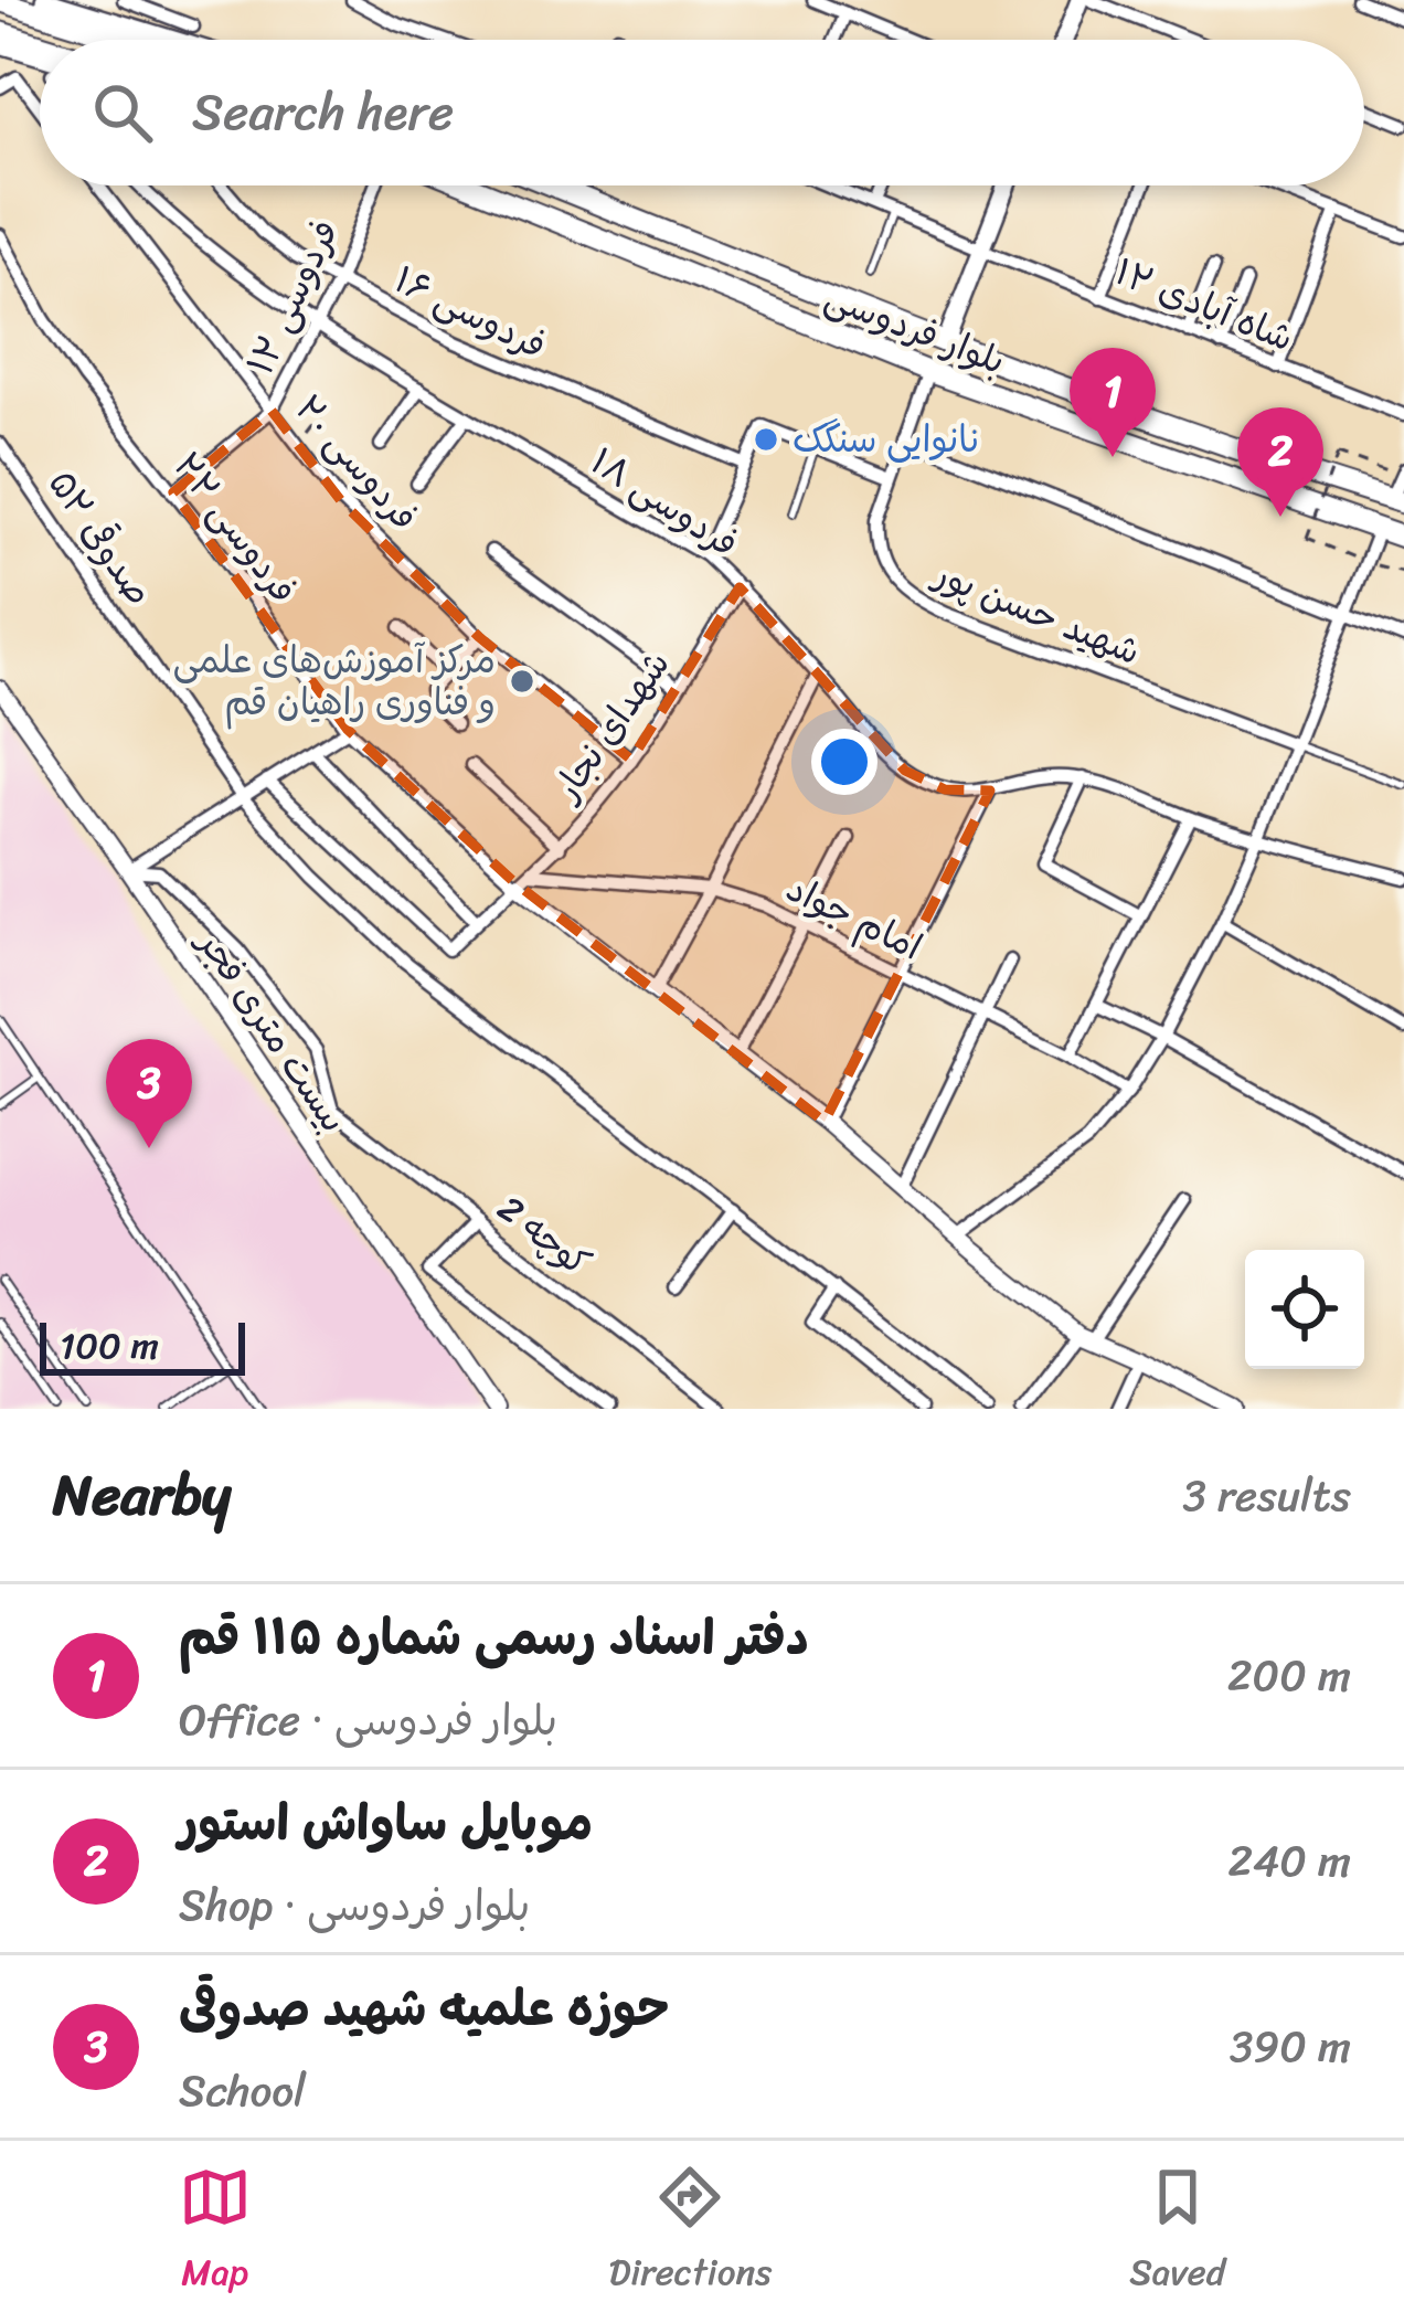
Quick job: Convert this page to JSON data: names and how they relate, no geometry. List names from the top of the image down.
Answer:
{
  "streets": {
    "main road": ["بلوار فردوسی"],
    "street": [
      "فردوسی ۱۲",
      "شاه آبادی ۱۲",
      "فردوسی ۱۶",
      "فردوسی ۲۰",
      "فردوسی ۱۸",
      "فردوسی ۲۲",
      "صدوقی ۵۲",
      "شهید حسن پور",
      "شهدای نجار",
      "امام جواد",
      "بیست متری فجر",
      "کوچه 2"
    ]
  },
  "crossings": [
    ["فردوسی ۱۲", "فردوسی ۱۶"],
    ["فردوسی ۱۲", "فردوسی ۲۰"],
    ["فردوسی ۱۲", "فردوسی ۱۸"],
    ["فردوسی ۱۲", "فردوسی ۲۲"],
    ["بلوار فردوسی", "شهید حسن پور"],
    ["فردوسی ۲۰", "شهدای نجار"],
    ["فردوسی ۱۸", "شهدای نجار"],
    ["فردوسی ۲۲", "شهدای نجار"],
    ["فردوسی ۲۲", "امام جواد"],
    ["شهدای نجار", "امام جواد"]
  ],
  "places": ["نانوایی سنگک", "مرکز آموزش‌های علمی و فناوری راهیان قم"],
  "scale_bar": "100 m",
  "page": {
    "search": "Search here",
    "pins": ["1", "2", "3"],
    "scale": "100 m",
    "heading": ["Nearby", "3 results"],
    "list": [
      {
        "mark": "1",
        "name": "دفتر اسناد رسمی شماره ۱۱۵ قم",
        "note": "Office · بلوار فردوسی",
        "value": "200 m"
      },
      {
        "mark": "2",
        "name": "موبایل ساواش استور",
        "note": "Shop · بلوار فردوسی",
        "value": "240 m"
      },
      {
        "mark": "3",
        "name": "حوزه علمیه شهید صدوقی",
        "note": "School",
        "value": "390 m"
      }
    ],
    "nav": ["Map", "Directions", "Saved"]
  }
}
